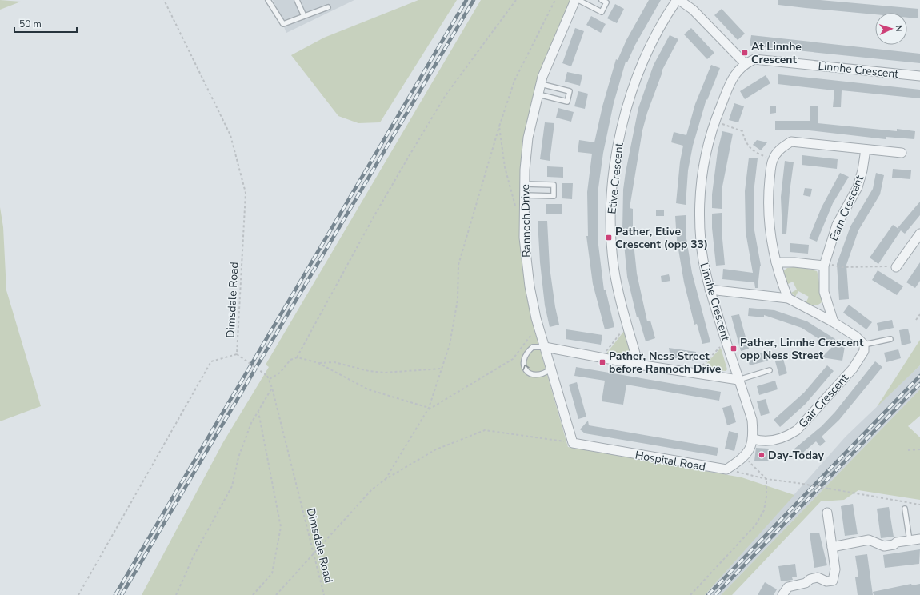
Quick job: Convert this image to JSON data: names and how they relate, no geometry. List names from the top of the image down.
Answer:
{
  "streets": {
    "street": [
      "Linnhe Crescent",
      "Etive Crescent",
      "Earn Crescent",
      "Rannoch Drive",
      "Gair Crescent",
      "Hospital Road"
    ],
    "path": ["Dimsdale Road"]
  },
  "crossings": [
    ["Linnhe Crescent", "Gair Crescent"],
    ["Rannoch Drive", "Hospital Road"]
  ],
  "places": {
    "transit": [
      "At Linnhe Crescent",
      "Pather, Etive Crescent (opp 33)",
      "Pather, Linnhe Crescent opp Ness Street",
      "Pather, Ness Street before Rannoch Drive"
    ],
    "other": ["Day-Today"]
  },
  "scale_bar": "50 m",
  "north": "right"
}
